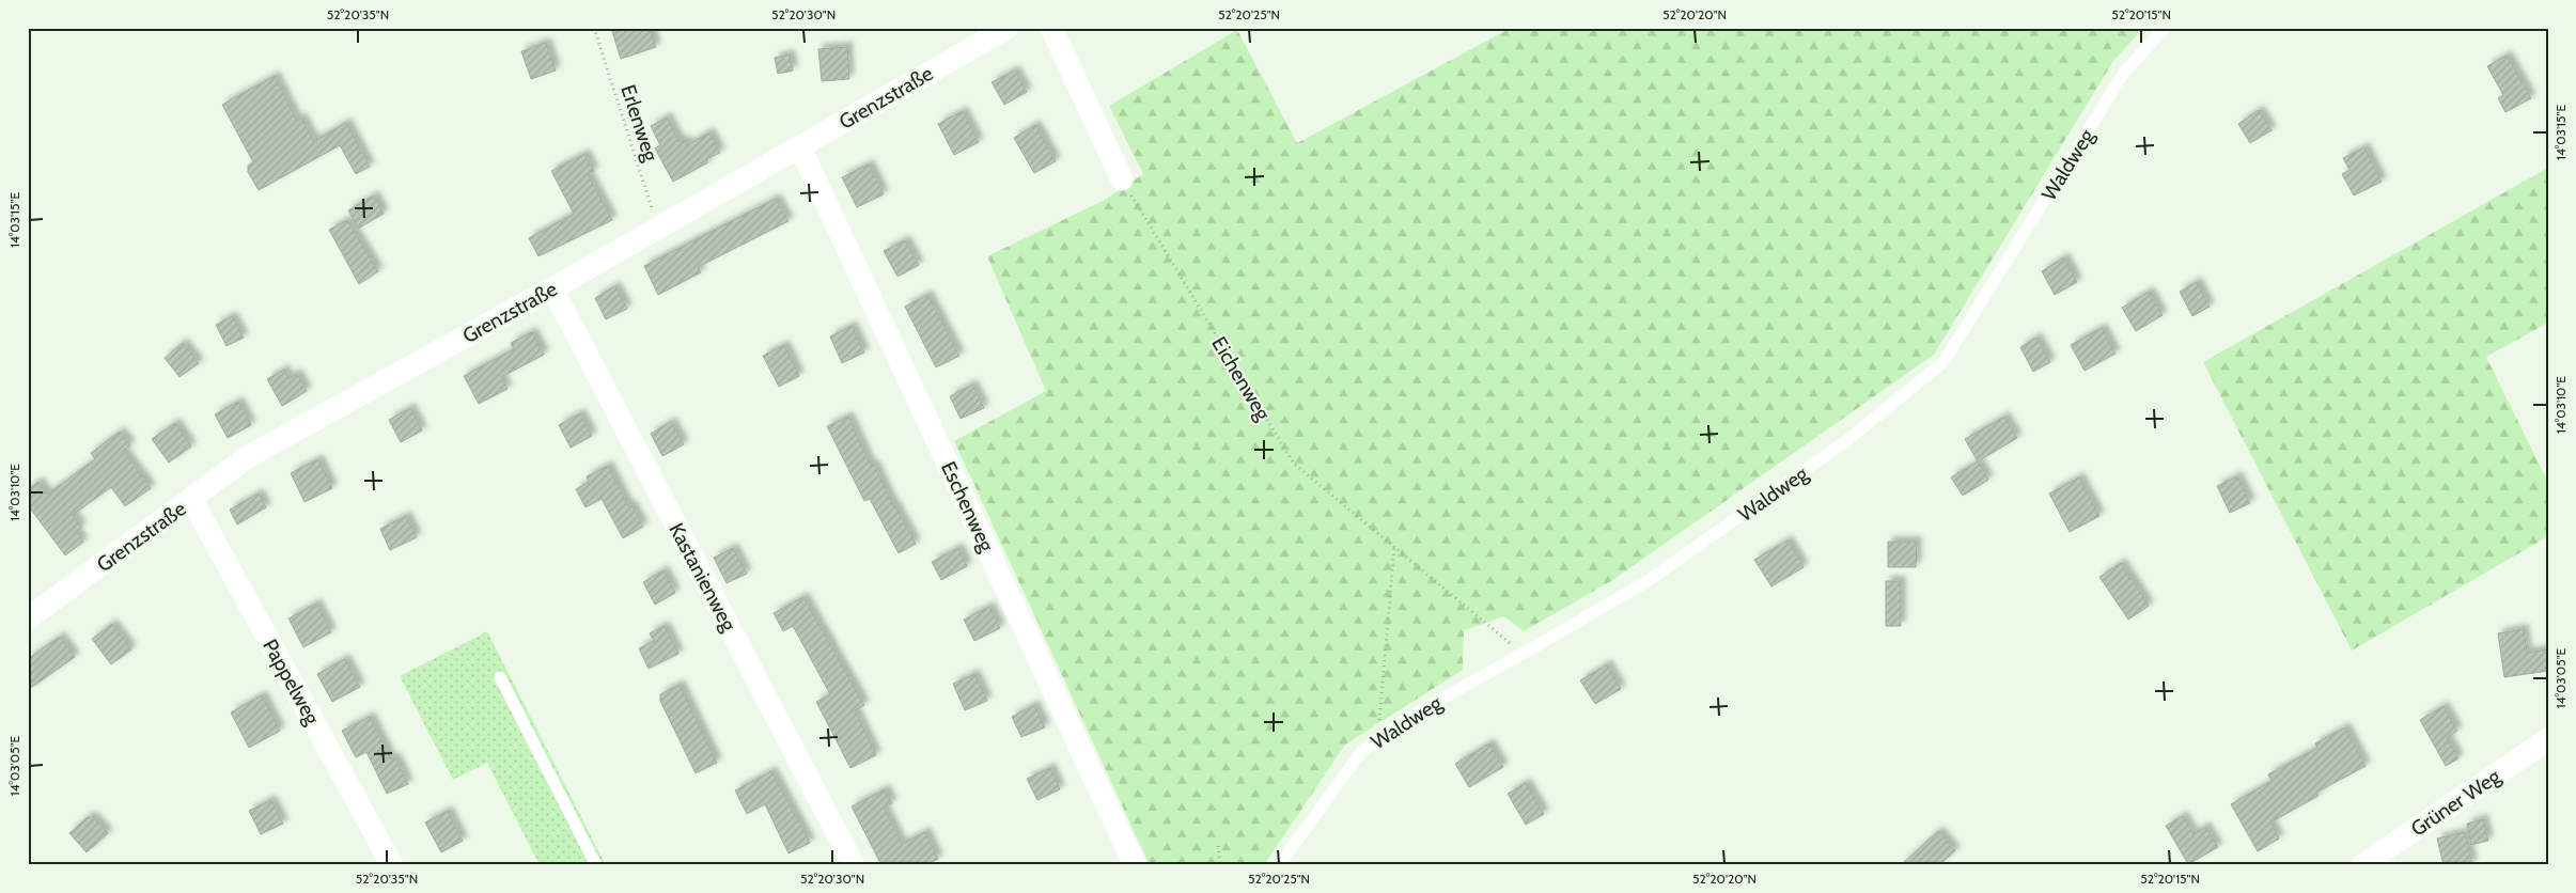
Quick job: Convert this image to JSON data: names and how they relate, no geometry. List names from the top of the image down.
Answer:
{
  "streets": {
    "street": [
      "Grenzstraße",
      "Eschenweg",
      "Kastanienweg",
      "Pappelweg",
      "Grüner Weg"
    ],
    "lane": ["Waldweg"],
    "path": ["Erlenweg", "Eichenweg"]
  },
  "crossings": [
    ["Grenzstraße", "Erlenweg"],
    ["Grenzstraße", "Eschenweg"],
    ["Grenzstraße", "Kastanienweg"],
    ["Grenzstraße", "Pappelweg"],
    ["Waldweg", "Eichenweg"]
  ],
  "coordinates": [
    "52°20'35\"N",
    "52°20'30\"N",
    "52°20'25\"N",
    "52°20'20\"N",
    "52°20'15\"N",
    "14°03'15\"E",
    "14°03'10\"E",
    "14°03'05\"E"
  ]
}
